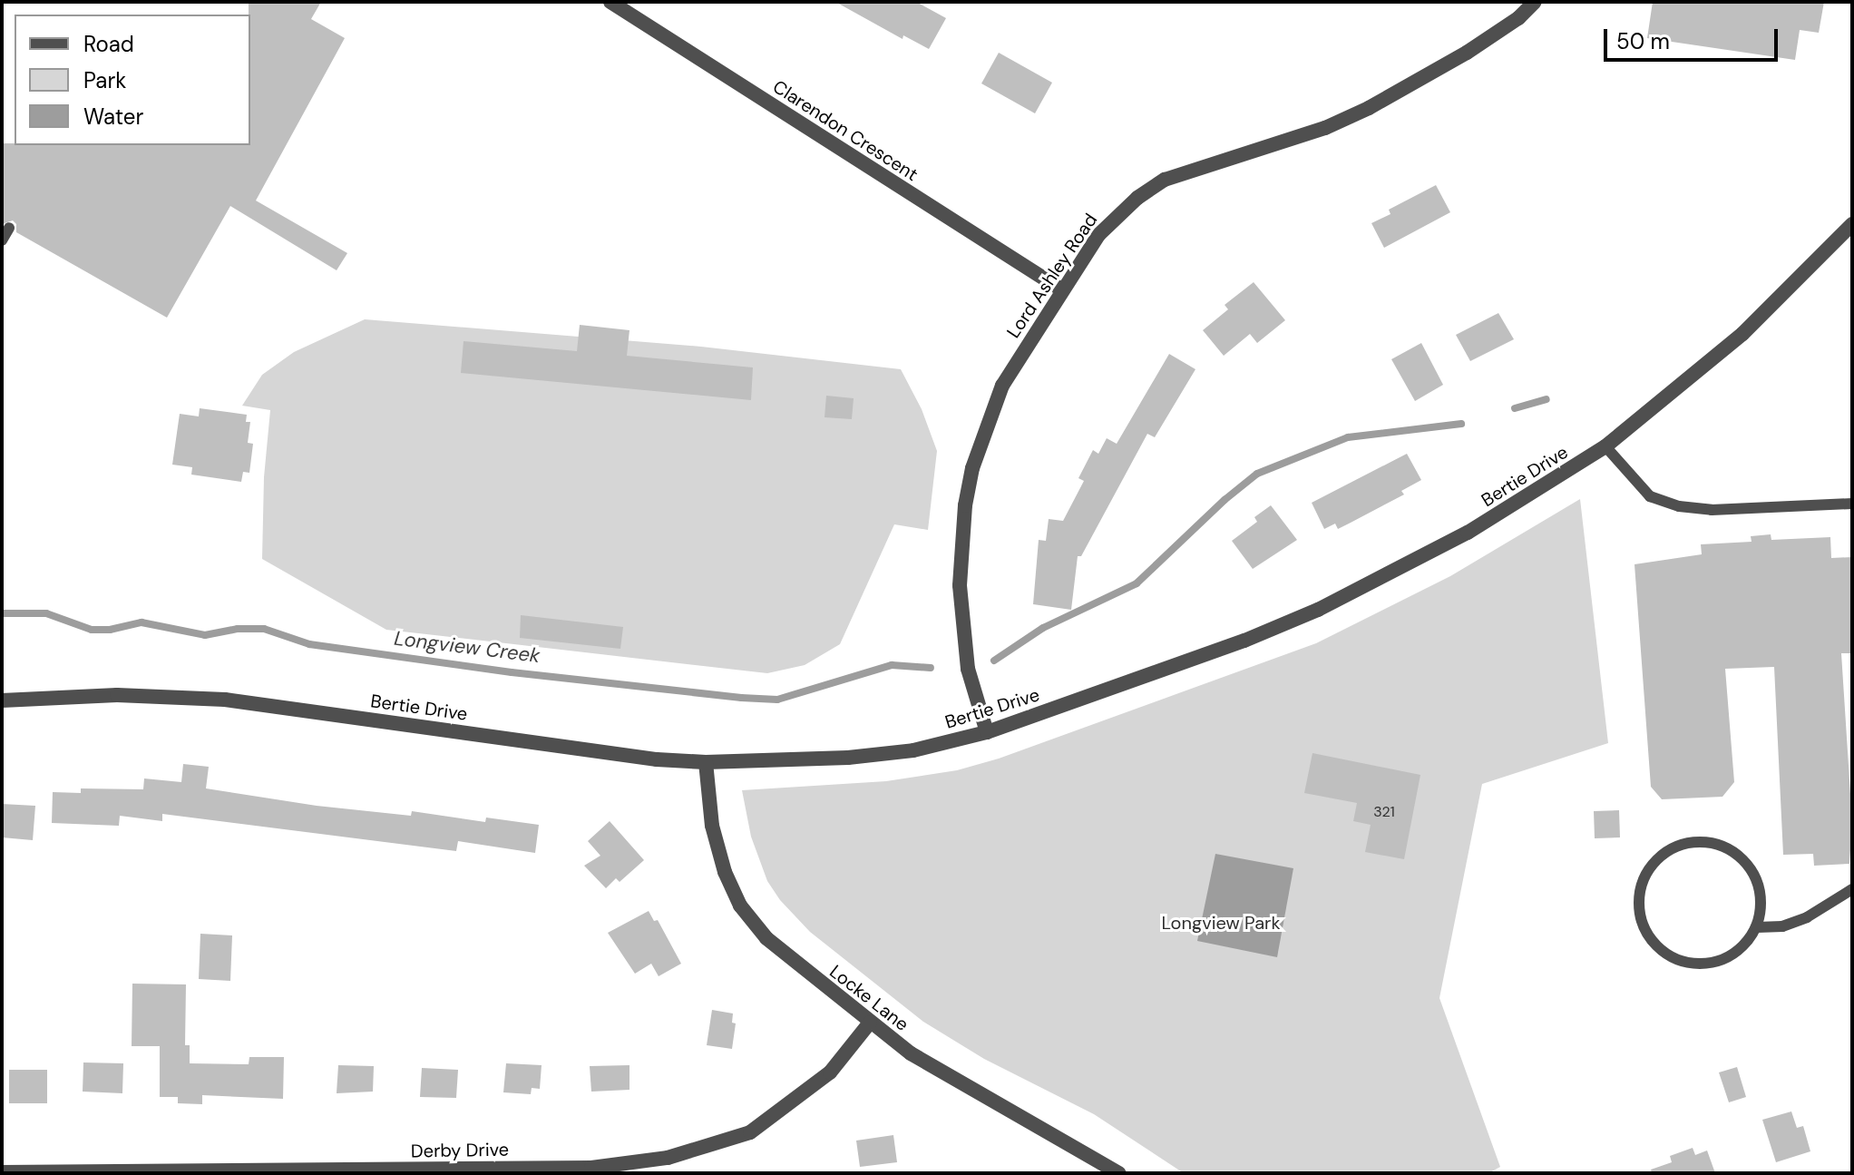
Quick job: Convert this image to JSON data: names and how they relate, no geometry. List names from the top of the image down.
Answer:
{
  "streets": {
    "street": [
      "Clarendon Crescent",
      "Lord Ashley Road",
      "Bertie Drive",
      "Locke Lane",
      "Derby Drive"
    ]
  },
  "crossings": [
    ["Clarendon Crescent", "Lord Ashley Road"],
    ["Lord Ashley Road", "Bertie Drive"],
    ["Bertie Drive", "Locke Lane"],
    ["Locke Lane", "Derby Drive"]
  ],
  "water": ["Longview Creek"],
  "parks": ["Longview Park"],
  "house_numbers": ["321"],
  "legend": ["Road", "Park", "Water"],
  "scale_bar": "50 m"
}
